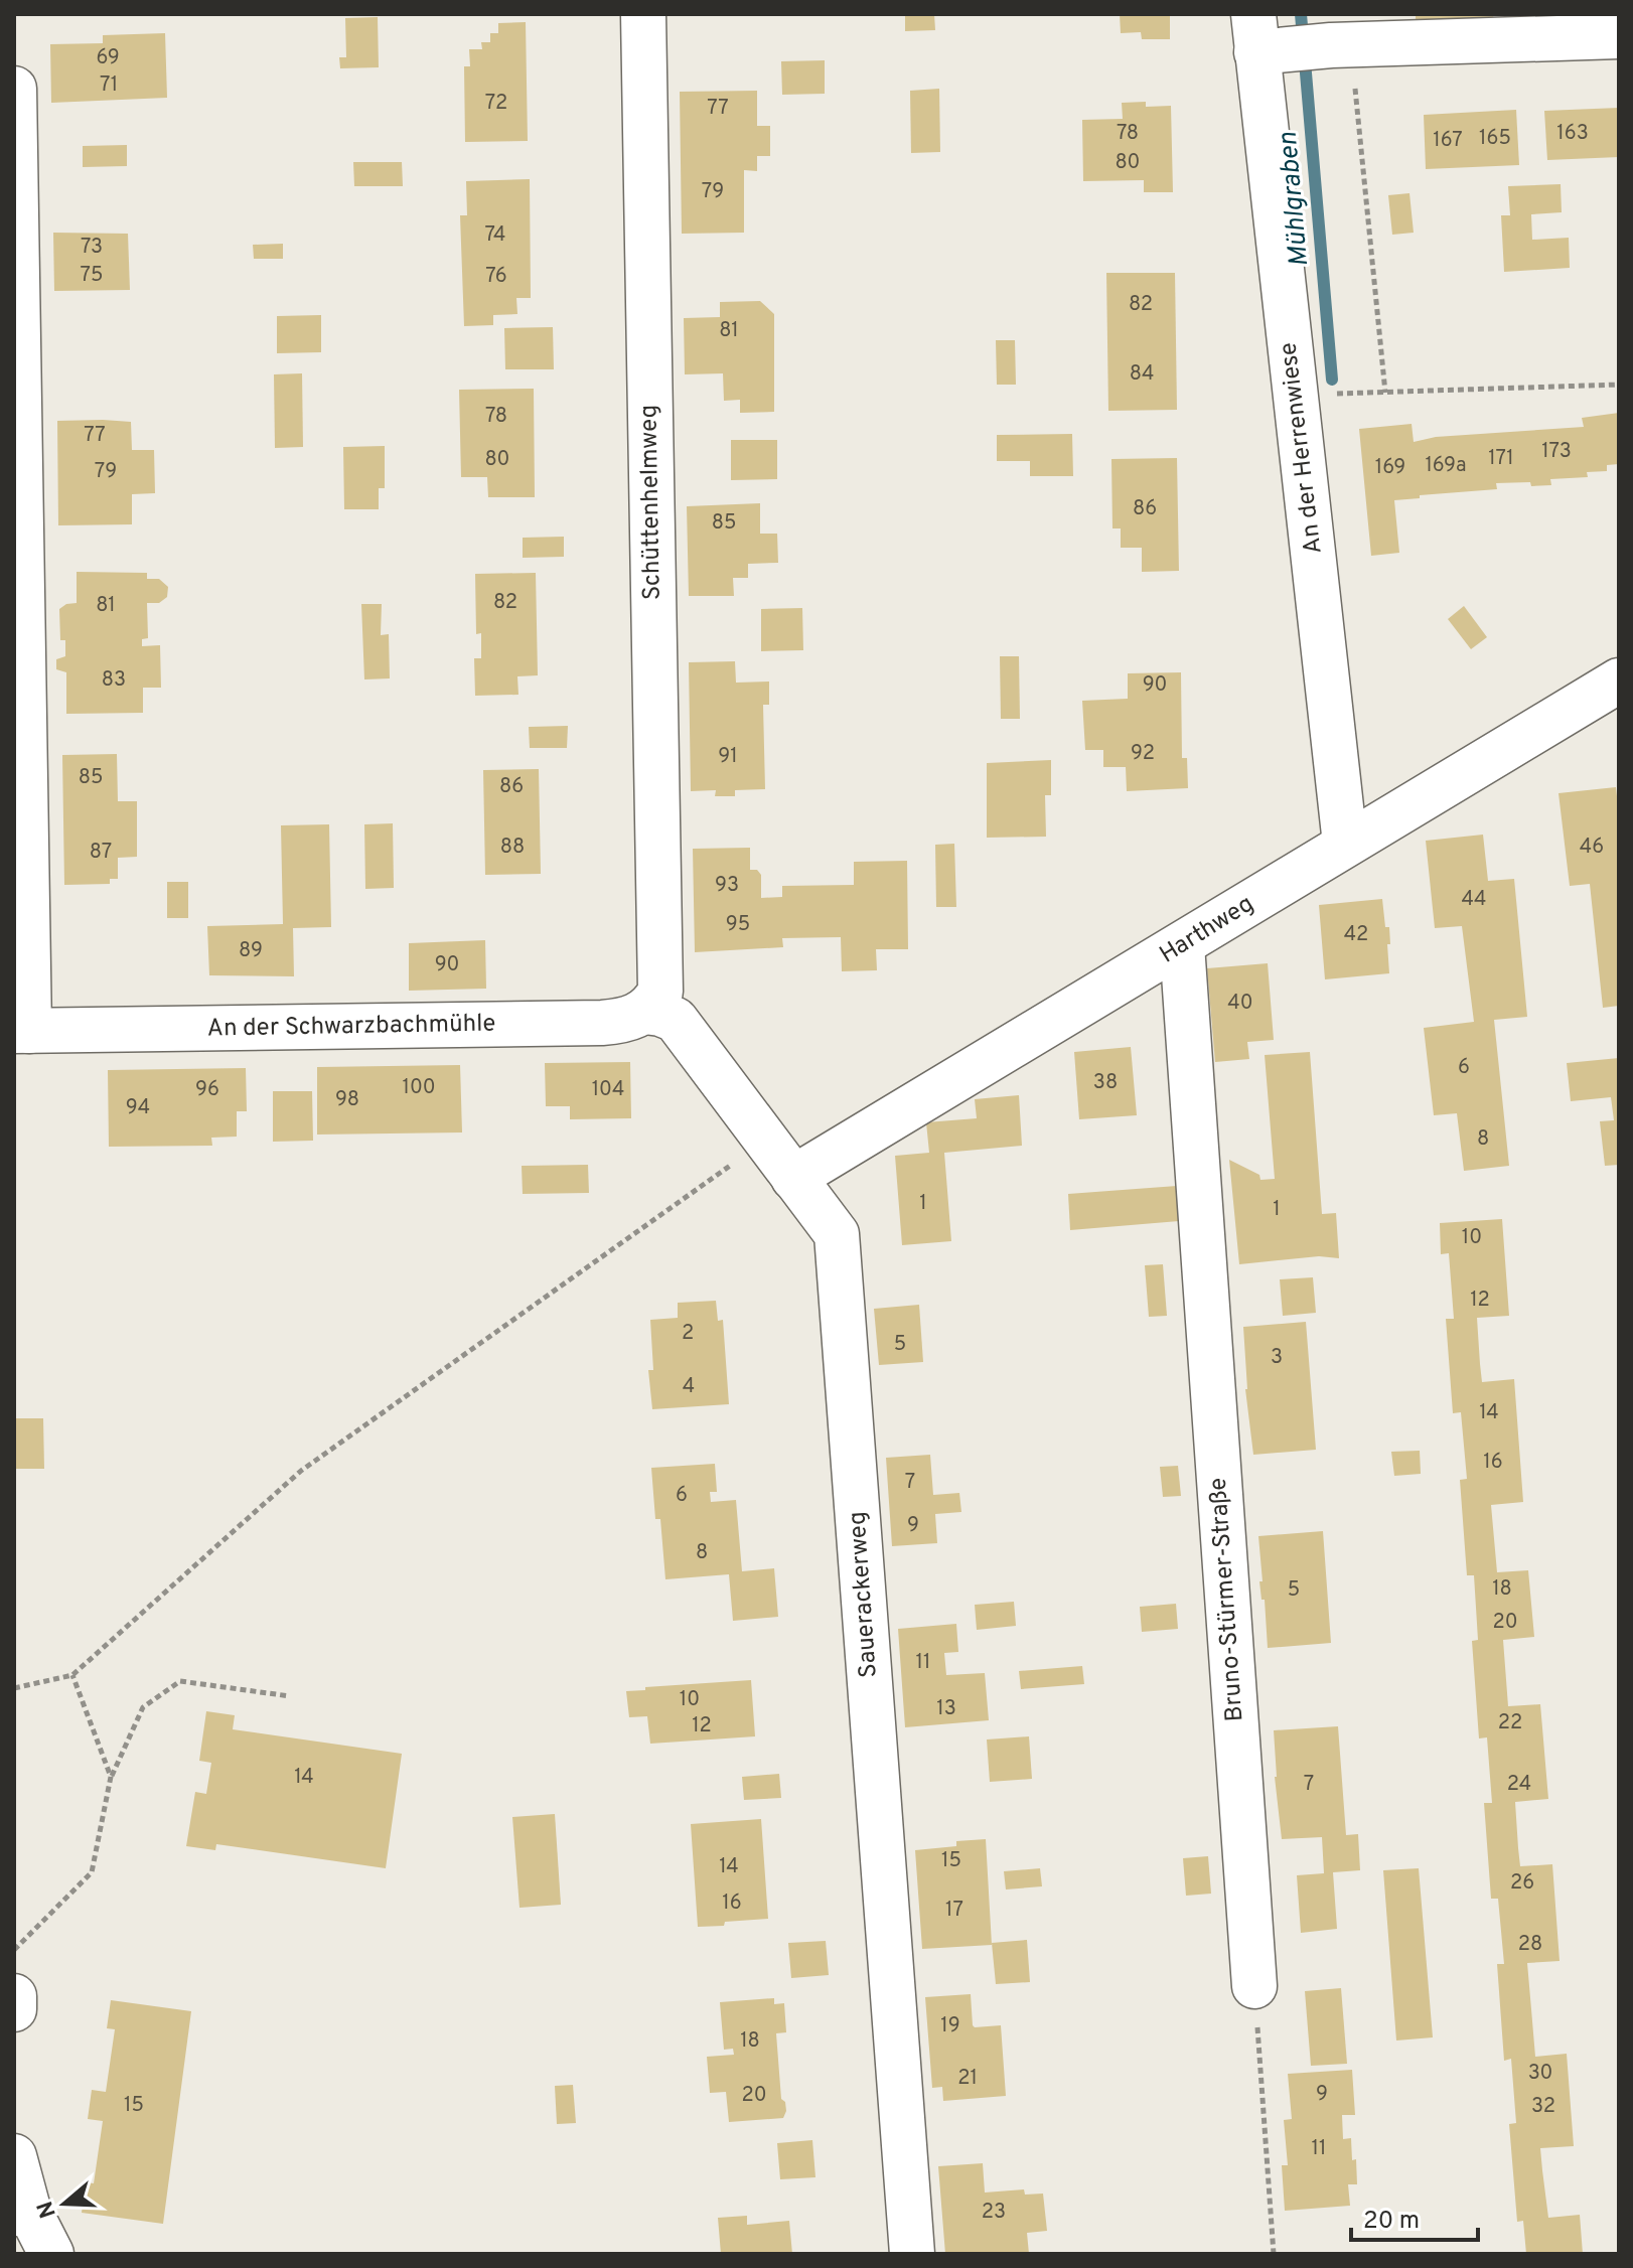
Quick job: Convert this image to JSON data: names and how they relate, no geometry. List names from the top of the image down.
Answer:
{
  "streets": {
    "street": [
      "An der Herrenwiese",
      "Schüttenhelmweg",
      "Harthweg",
      "An der Schwarzbachmühle",
      "Sauerackerweg",
      "Bruno-Stürmer-Straße"
    ]
  },
  "crossings": [
    ["An der Herrenwiese", "Harthweg"],
    ["Schüttenhelmweg", "An der Schwarzbachmühle"],
    ["Schüttenhelmweg", "Sauerackerweg"],
    ["Harthweg", "Sauerackerweg"],
    ["Harthweg", "Bruno-Stürmer-Straße"],
    ["An der Schwarzbachmühle", "Sauerackerweg"]
  ],
  "water": ["Mühlgraben"],
  "house_numbers": [
    "69",
    "71",
    "72",
    "77",
    "78",
    "163",
    "165",
    "167",
    "80",
    "79",
    "74",
    "73",
    "75",
    "76",
    "82",
    "81",
    "84",
    "78",
    "77",
    "173",
    "171",
    "80",
    "169a",
    "169",
    "79",
    "86",
    "85",
    "82",
    "81",
    "83",
    "90",
    "92",
    "91",
    "85",
    "86",
    "88",
    "46",
    "87",
    "93",
    "44",
    "95",
    "42",
    "89",
    "90",
    "40",
    "6",
    "38",
    "100",
    "96",
    "104",
    "98",
    "94",
    "8",
    "1",
    "1",
    "10",
    "12",
    "2",
    "5",
    "3",
    "4",
    "14",
    "16",
    "7",
    "6",
    "9",
    "8",
    "18",
    "5",
    "20",
    "11",
    "10",
    "13",
    "22",
    "12",
    "14",
    "7",
    "24",
    "15",
    "14",
    "26",
    "16",
    "17",
    "28",
    "19",
    "18",
    "30",
    "21",
    "9",
    "20",
    "15",
    "32",
    "11",
    "23"
  ],
  "scale_bar": "20 m",
  "north": "left"
}
